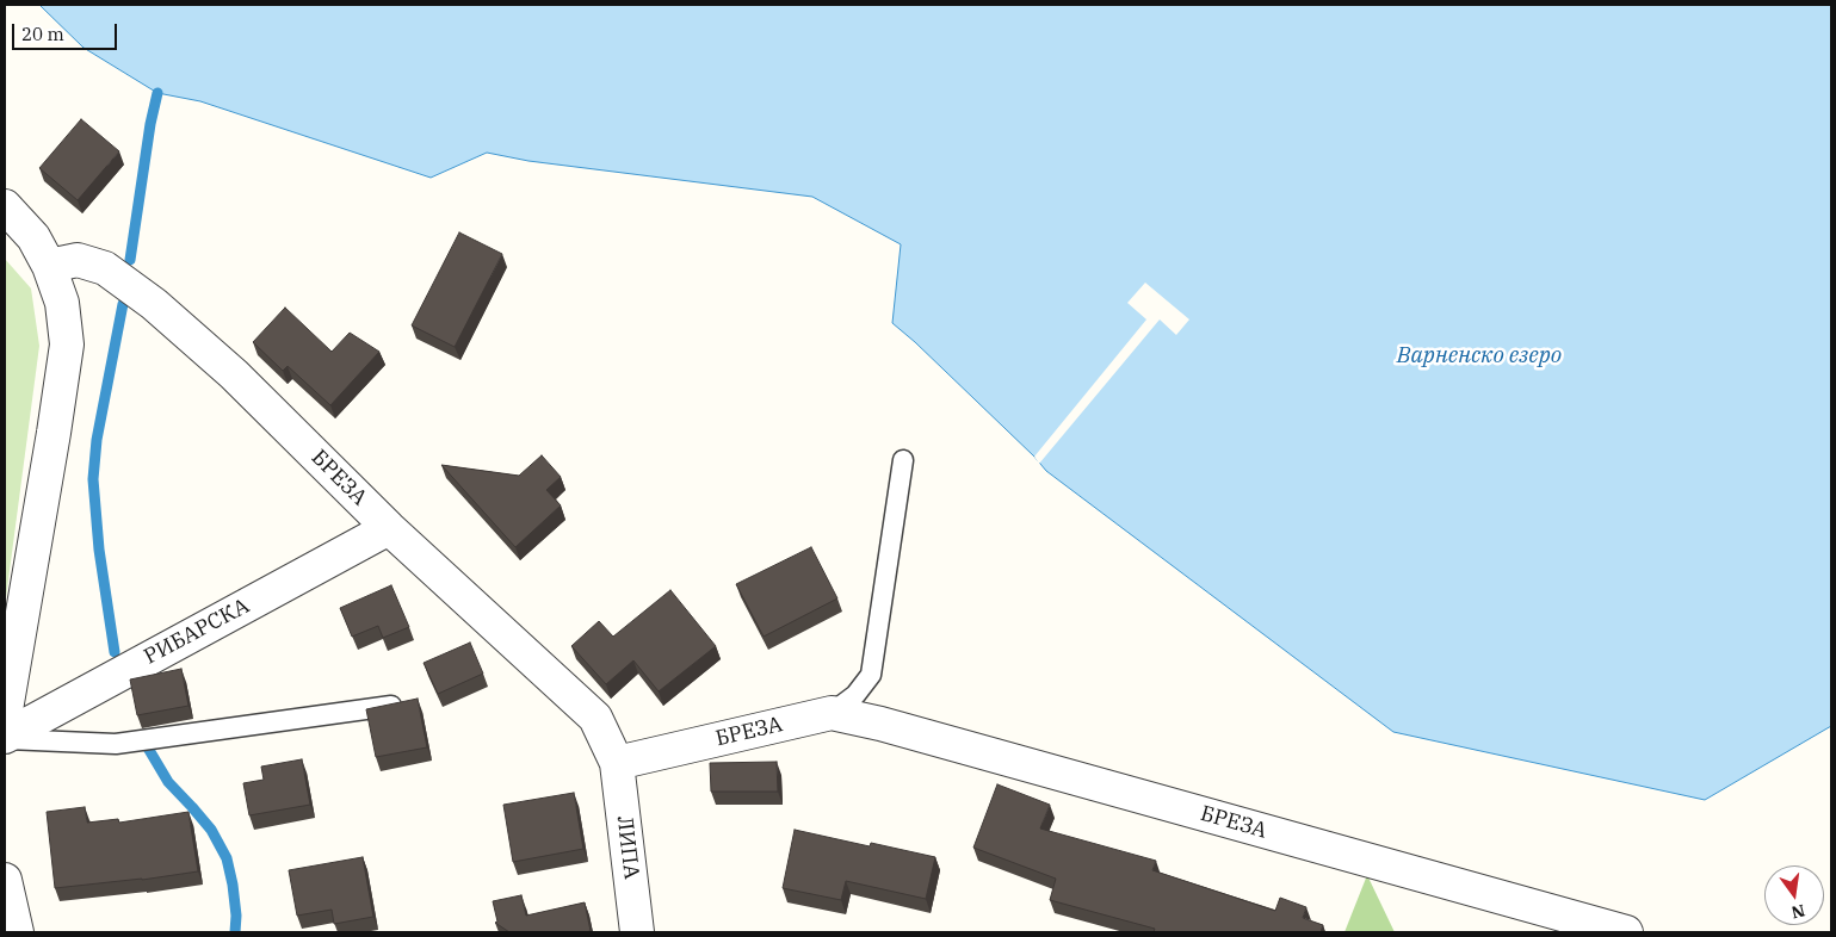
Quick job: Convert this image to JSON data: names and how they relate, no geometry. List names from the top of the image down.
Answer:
{
  "streets": {
    "street": ["БРЕЗА", "РИБАРСКА", "ЛИПА"]
  },
  "crossings": [
    ["БРЕЗА", "РИБАРСКА"],
    ["БРЕЗА", "ЛИПА"]
  ],
  "water": ["Варненско езеро"],
  "scale_bar": "20 m",
  "north": "bottom"
}
